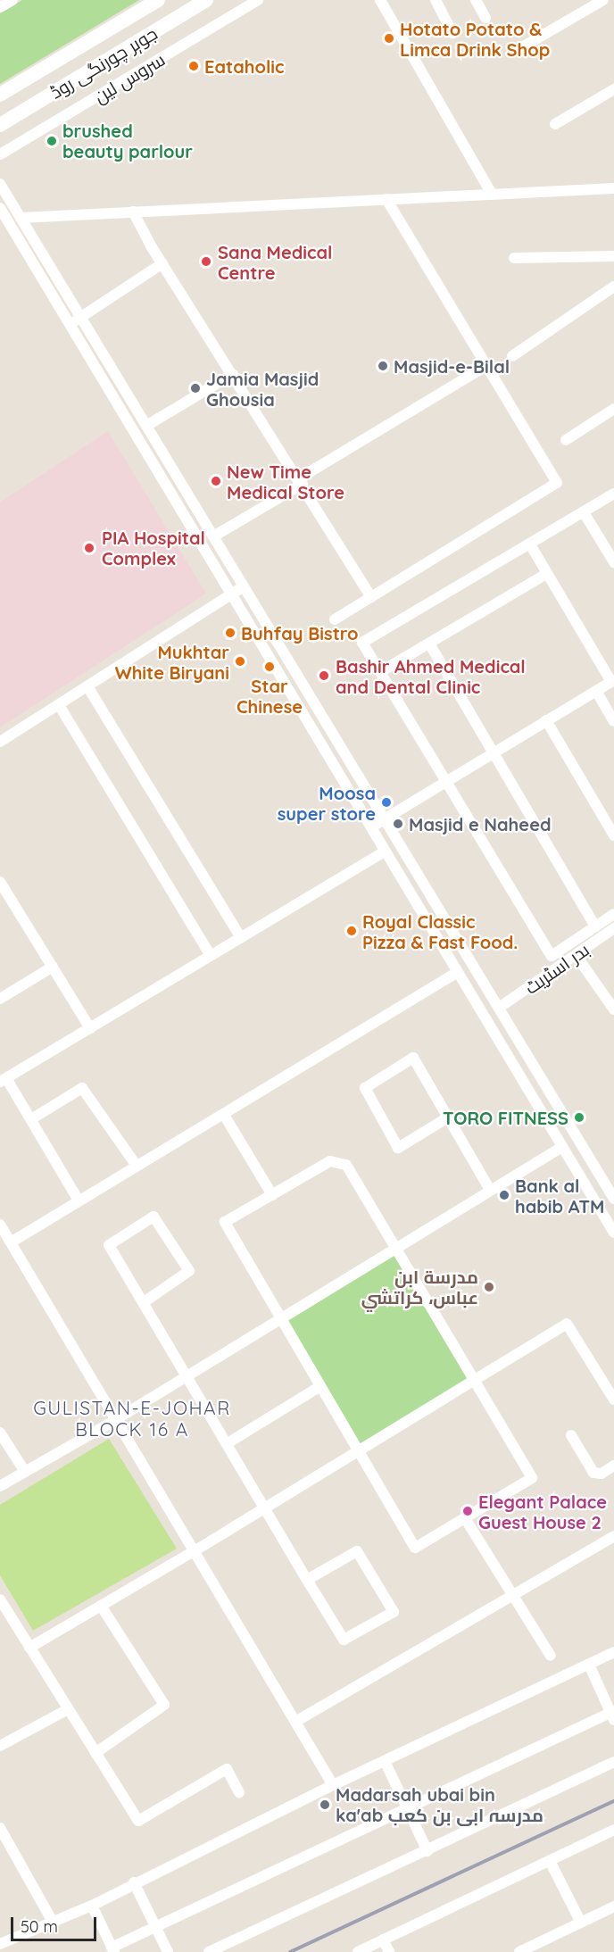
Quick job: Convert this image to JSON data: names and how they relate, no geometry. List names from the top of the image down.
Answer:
{
  "streets": {
    "main road": ["جوہر چورنگی روڈ"],
    "street": ["سروس لین", "بدر اسٹریٹ"]
  },
  "districts": ["GULISTAN-E-JOHAR BLOCK 16 A"],
  "places": [
    "Hotato Potato & Limca Drink Shop",
    "Eataholic",
    "brushed beauty parlour",
    "Sana Medical Centre",
    "Masjid-e-Bilal",
    "Jamia Masjid Ghousia",
    "New Time Medical Store",
    "PIA Hospital Complex",
    "Buhfay Bistro",
    "Mukhtar White Biryani",
    "Star Chinese",
    "Bashir Ahmed Medical and Dental Clinic",
    "Moosa super store",
    "Masjid e Naheed",
    "Royal Classic Pizza & Fast Food.",
    "TORO FITNESS",
    "Bank al habib ATM",
    "مدرسة ابن عباس، كراتشي",
    "Elegant Palace Guest House 2",
    "Madarsah ubai bin ka'ab مدرسہ ابی بن کعب"
  ],
  "scale_bar": "50 m"
}
